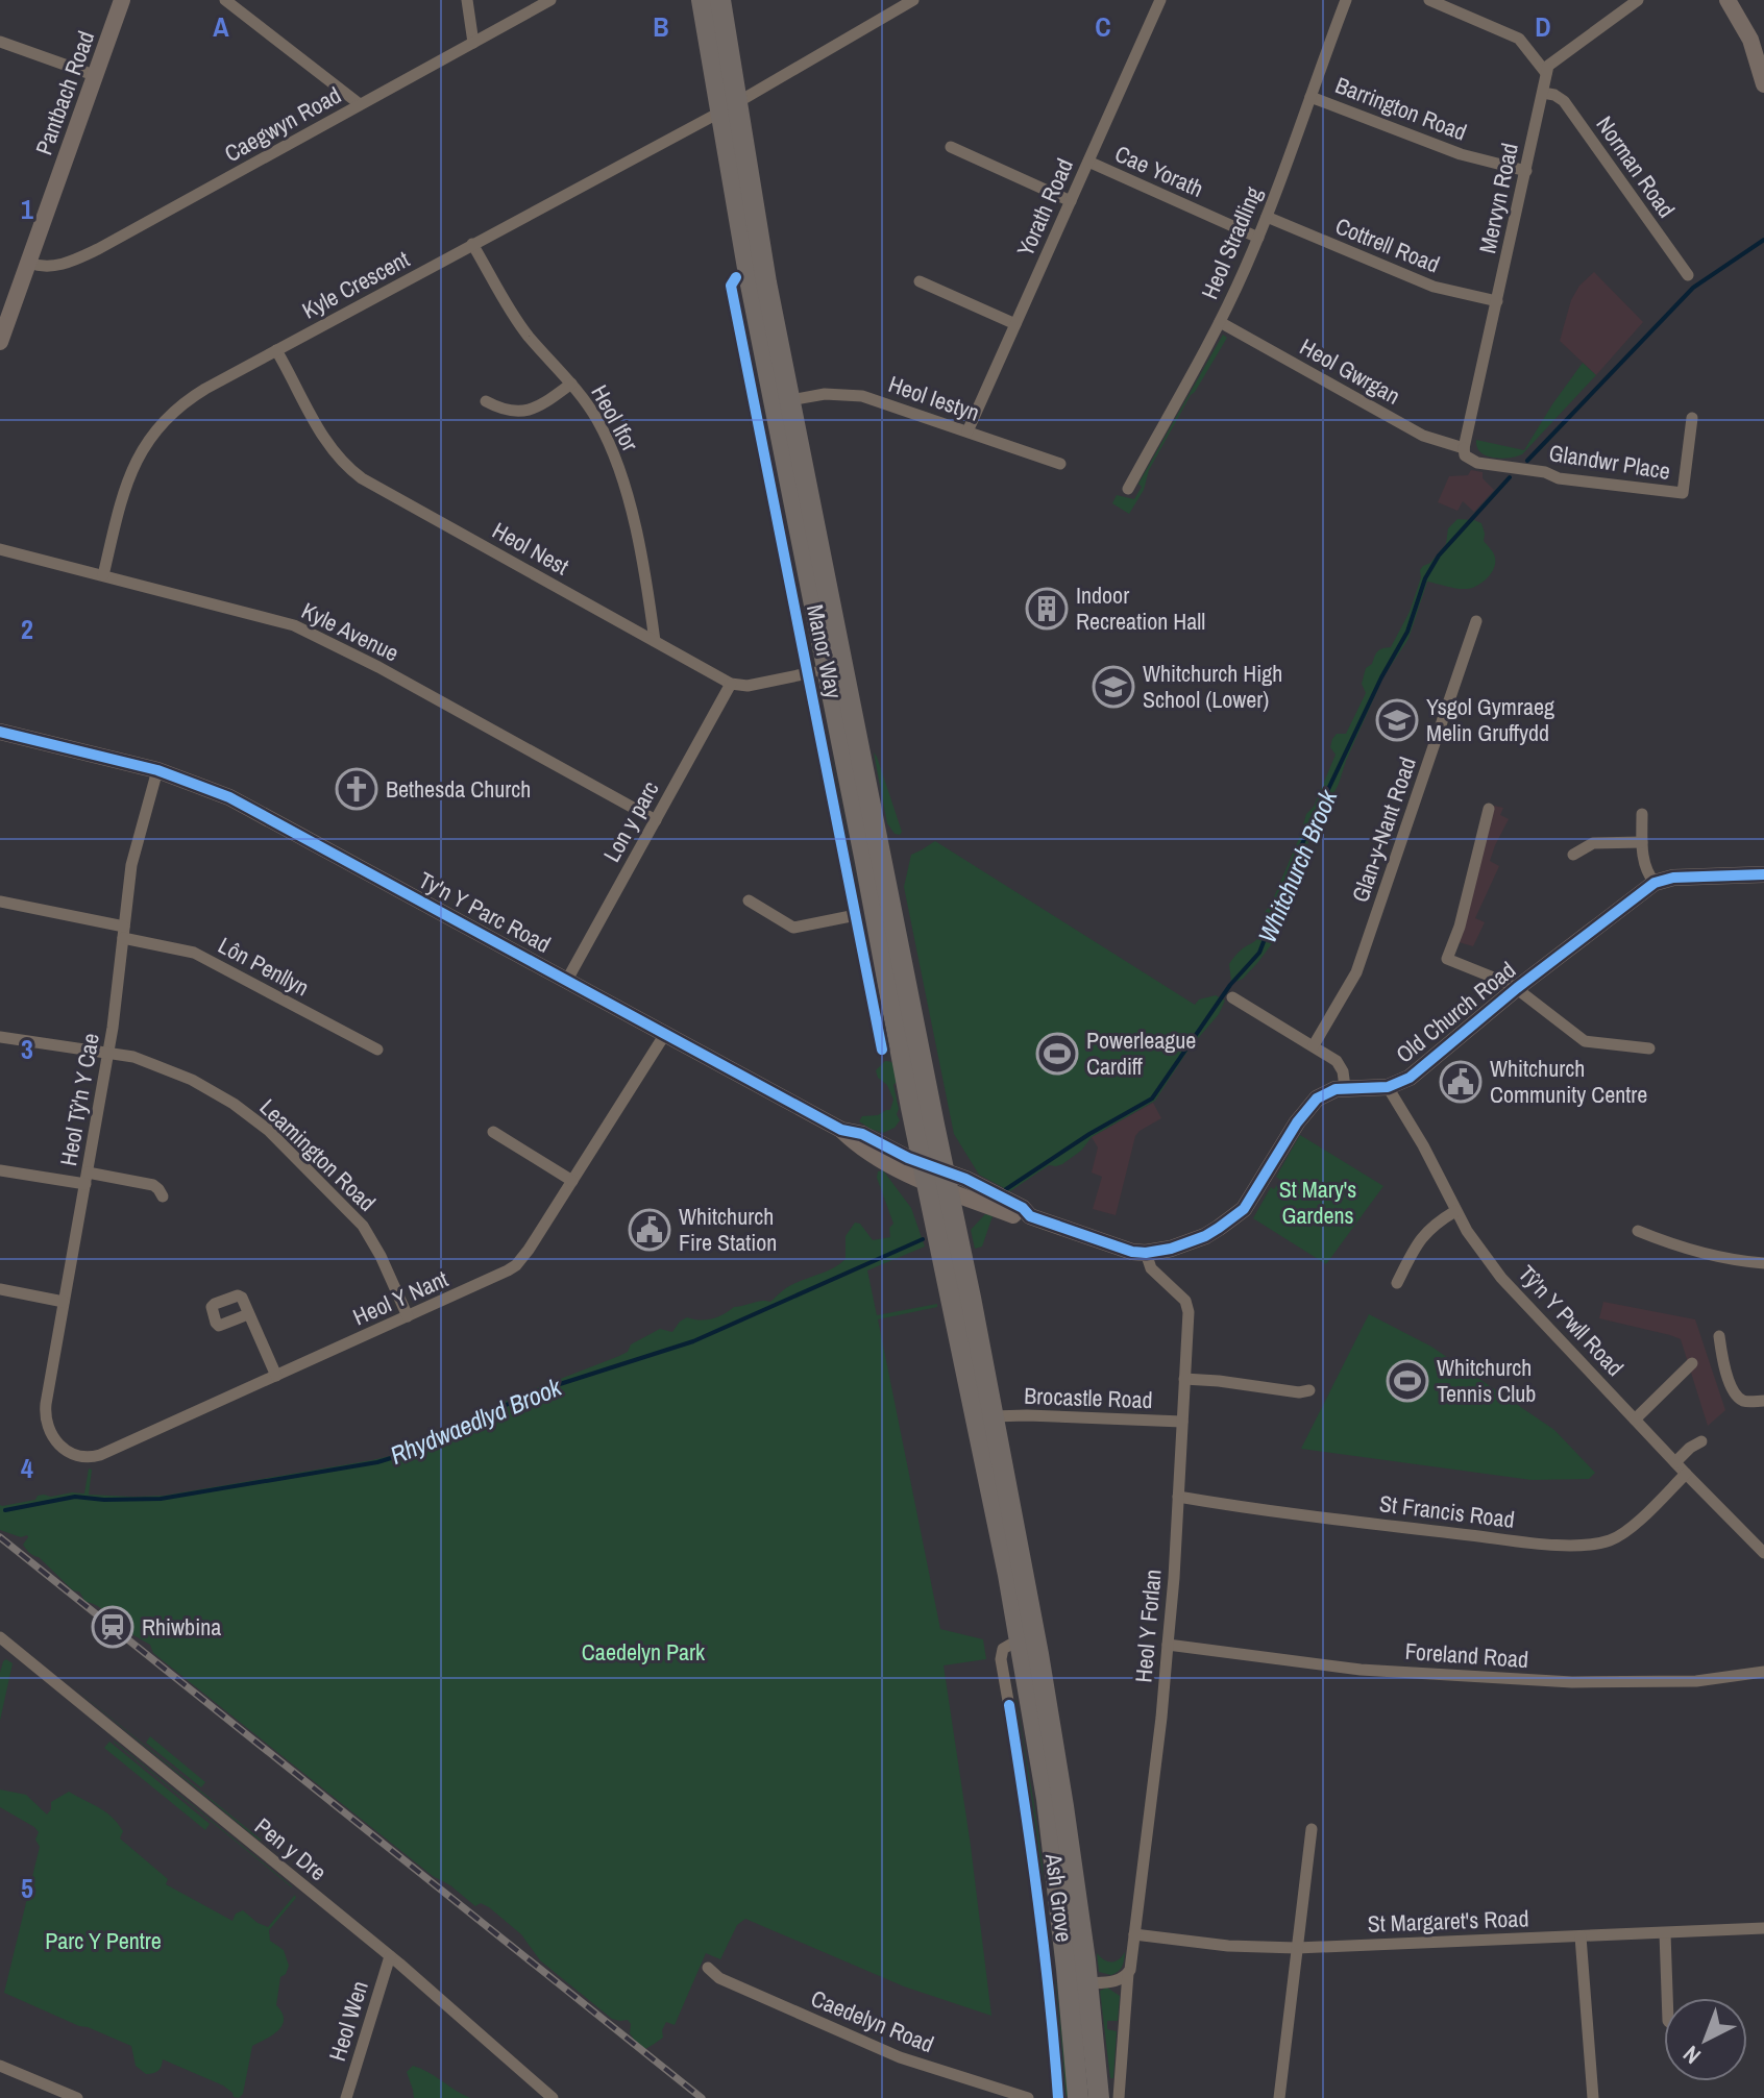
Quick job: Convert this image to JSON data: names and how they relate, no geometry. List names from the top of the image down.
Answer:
{
  "streets": {
    "highway": ["Manor Way", "Ash Grove"],
    "street": [
      "Pantbach Road",
      "Barrington Road",
      "Caegwyn Road",
      "Norman Road",
      "Cae Yorath",
      "Mervyn Road",
      "Yorath Road",
      "Heol Stradling",
      "Cottrell Road",
      "Kyle Crescent",
      "Heol Gwrgan",
      "Heol Iestyn",
      "Heol Ifor",
      "Glandwr Place",
      "Heol Nest",
      "Kyle Avenue",
      "Lon y parc",
      "Glan-y-Nant Road",
      "Ty'n Y Parc Road",
      "Lôn Penllyn",
      "Old Church Road",
      "Heol Tŷ'n Y Cae",
      "Leamington Road",
      "Heol Y Nant",
      "Tŷ'n Y Pwll Road",
      "Brocastle Road",
      "St Francis Road",
      "Heol Y Forlan",
      "Foreland Road",
      "Pen y Dre",
      "St Margaret's Road",
      "Heol Wen",
      "Caedelyn Road"
    ]
  },
  "crossings": [
    ["Pantbach Road", "Caegwyn Road"],
    ["Barrington Road", "Mervyn Road"],
    ["Barrington Road", "Heol Stradling"],
    ["Norman Road", "Mervyn Road"],
    ["Cae Yorath", "Yorath Road"],
    ["Cae Yorath", "Heol Stradling"],
    ["Mervyn Road", "Cottrell Road"],
    ["Mervyn Road", "Heol Gwrgan"],
    ["Mervyn Road", "Glandwr Place"],
    ["Yorath Road", "Heol Iestyn"],
    ["Heol Stradling", "Cottrell Road"],
    ["Heol Stradling", "Heol Gwrgan"],
    ["Kyle Crescent", "Heol Ifor"],
    ["Kyle Crescent", "Heol Nest"],
    ["Kyle Crescent", "Kyle Avenue"],
    ["Kyle Crescent", "Manor Way"],
    ["Heol Gwrgan", "Glandwr Place"],
    ["Heol Iestyn", "Manor Way"],
    ["Heol Ifor", "Heol Nest"],
    ["Heol Nest", "Lon y parc"],
    ["Kyle Avenue", "Lon y parc"],
    ["Manor Way", "Ty'n Y Parc Road"],
    ["Manor Way", "Old Church Road"],
    ["Manor Way", "Ash Grove"],
    ["Lon y parc", "Ty'n Y Parc Road"],
    ["Ty'n Y Parc Road", "Old Church Road"],
    ["Ty'n Y Parc Road", "Heol Tŷ'n Y Cae"],
    ["Ty'n Y Parc Road", "Heol Y Nant"],
    ["Ty'n Y Parc Road", "Ash Grove"],
    ["Lôn Penllyn", "Heol Tŷ'n Y Cae"],
    ["Old Church Road", "Tŷ'n Y Pwll Road"],
    ["Old Church Road", "Heol Y Forlan"],
    ["Old Church Road", "Ash Grove"],
    ["Heol Tŷ'n Y Cae", "Leamington Road"],
    ["Heol Tŷ'n Y Cae", "Heol Y Nant"],
    ["Leamington Road", "Heol Y Nant"],
    ["Tŷ'n Y Pwll Road", "St Francis Road"],
    ["Brocastle Road", "Heol Y Forlan"],
    ["Brocastle Road", "Ash Grove"],
    ["St Francis Road", "Heol Y Forlan"],
    ["Heol Y Forlan", "Foreland Road"],
    ["Heol Y Forlan", "St Margaret's Road"],
    ["Pen y Dre", "Heol Wen"]
  ],
  "water": ["Whitchurch Brook", "Rhydwaedlyd Brook"],
  "parks": ["St Mary's Gardens", "Caedelyn Park", "Parc Y Pentre"],
  "places": {
    "building": ["Indoor Recreation Hall"],
    "school or university": ["Whitchurch High School (Lower)", "Ysgol Gymraeg Melin Gruffydd"],
    "church": ["Bethesda Church"],
    "sports": ["Powerleague Cardiff", "Whitchurch Tennis Club"],
    "public building": ["Whitchurch Community Centre", "Whitchurch Fire Station"],
    "station": ["Rhiwbina"]
  },
  "north": "bottom left",
  "grid": {
    "columns": [
      "A",
      "B",
      "C",
      "D"
    ],
    "rows": [
      "1",
      "2",
      "3",
      "4",
      "5"
    ]
  }
}
